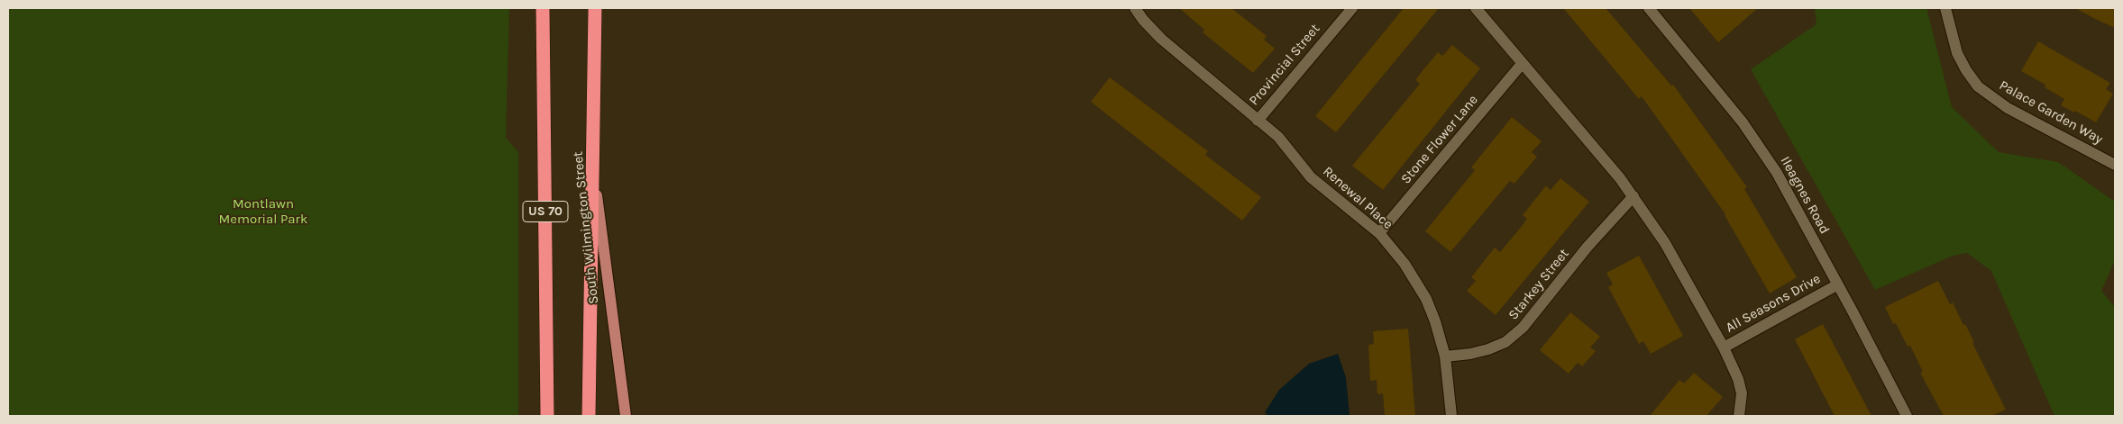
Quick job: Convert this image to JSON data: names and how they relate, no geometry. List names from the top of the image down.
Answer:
{
  "streets": {
    "highway": ["US 70", "South Wilmington Street"],
    "street": [
      "Provincial Street",
      "Palace Garden Way",
      "Stone Flower Lane",
      "Ileagnes Road",
      "Renewal Place",
      "Starkey Street",
      "All Seasons Drive"
    ]
  },
  "crossings": [
    ["Provincial Street", "Renewal Place"],
    ["Stone Flower Lane", "Renewal Place"],
    ["Ileagnes Road", "All Seasons Drive"],
    ["Renewal Place", "Starkey Street"]
  ],
  "parks": ["Montlawn Memorial Park"]
}
